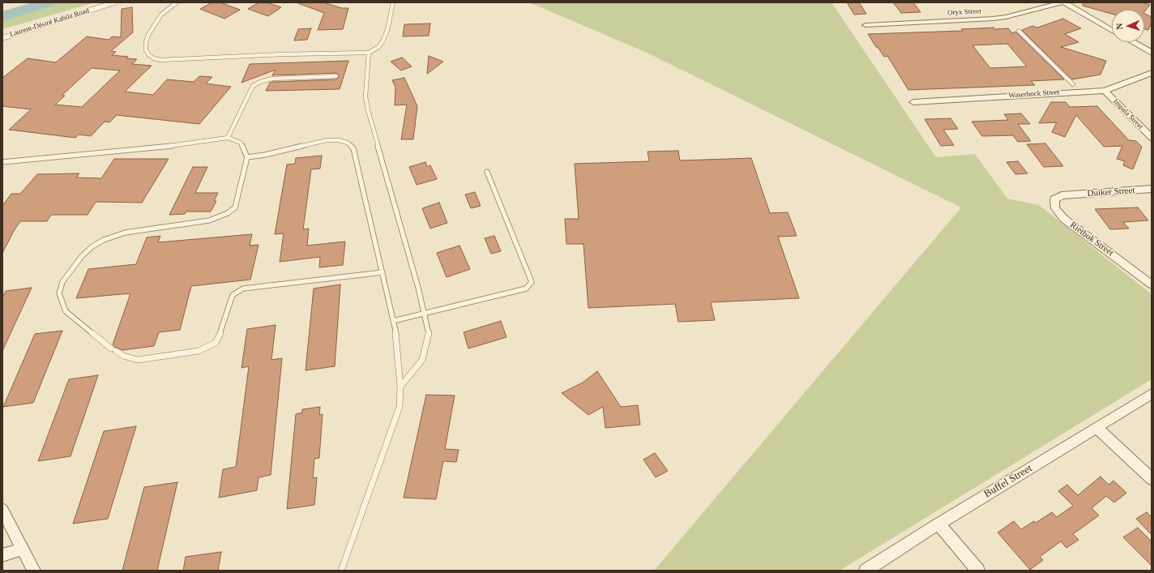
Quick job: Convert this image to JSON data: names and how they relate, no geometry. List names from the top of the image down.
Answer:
{
  "streets": {
    "street": [
      "Oryx Street",
      "Laurent-Désiré Kabila Road",
      "Waserbock Street",
      "Impala Street",
      "Duiker Street",
      "Rietbok Street",
      "Buffel Street"
    ]
  },
  "crossings": [
    ["Waserbock Street", "Impala Street"],
    ["Duiker Street", "Rietbok Street"]
  ],
  "north": "left"
}
